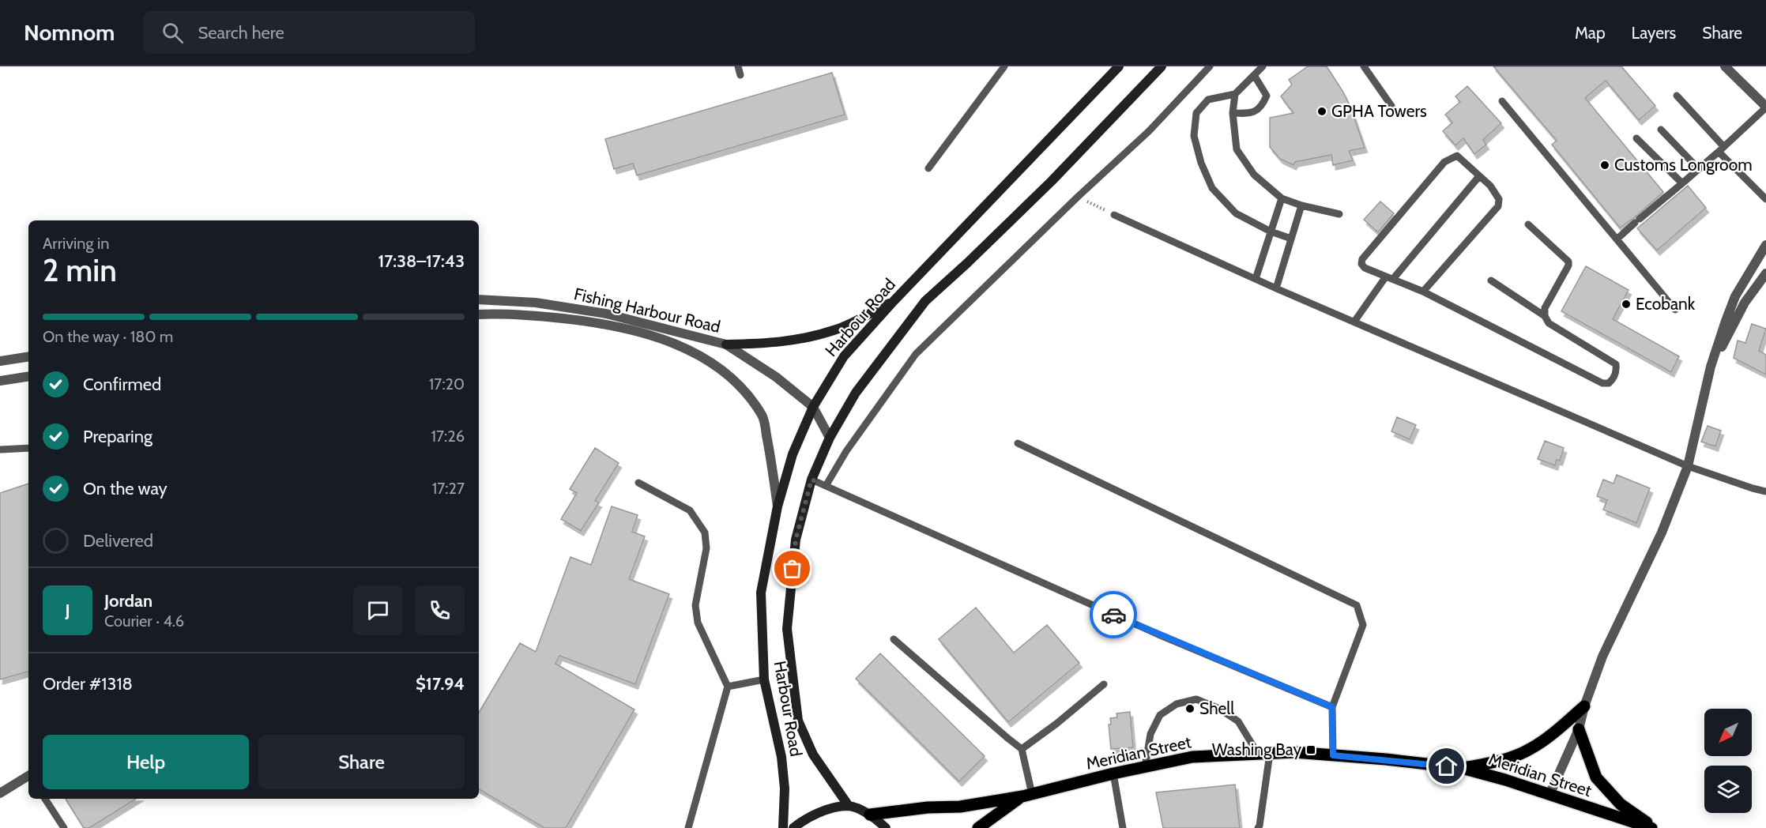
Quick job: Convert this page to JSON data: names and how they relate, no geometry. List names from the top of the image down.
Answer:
{
  "streets": {
    "main road": ["Harbour Road", "Meridian Street"],
    "street": ["Fishing Harbour Road"]
  },
  "crossings": [
    ["Fishing Harbour Road", "Harbour Road"]
  ],
  "places": {
    "other": [
      "GPHA Towers",
      "Customs Longroom",
      "Ecobank",
      "Shell"
    ],
    "transit": ["Washing Bay"]
  },
  "north": "bottom left",
  "page": {
    "header": "Nomnom",
    "search": "Search here",
    "nav": ["Map", "Layers", "Share"],
    "heading": ["2 min", "Arriving in", "17:38–17:43"],
    "panel": [
      "Jordan",
      "Courier · 4.6",
      "Order #1318",
      "$17.94"
    ],
    "bar": "On the way · 180 m",
    "list": [
      ["Confirmed", "17:20"],
      ["Preparing", "17:26"],
      ["On the way", "17:27"],
      "Delivered"
    ],
    "round": "J",
    "buttons": ["Help", "Share"]
  }
}
